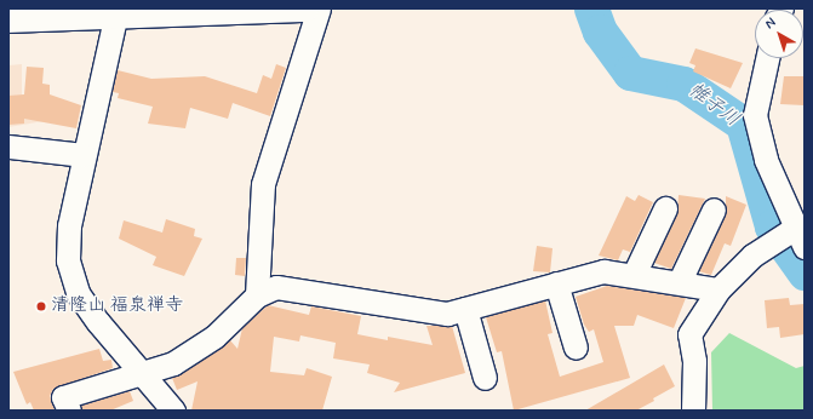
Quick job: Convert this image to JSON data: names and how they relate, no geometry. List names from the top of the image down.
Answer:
{
  "water": ["帷子川"],
  "places": ["清隆山 福泉禅寺"],
  "north": "top left"
}
